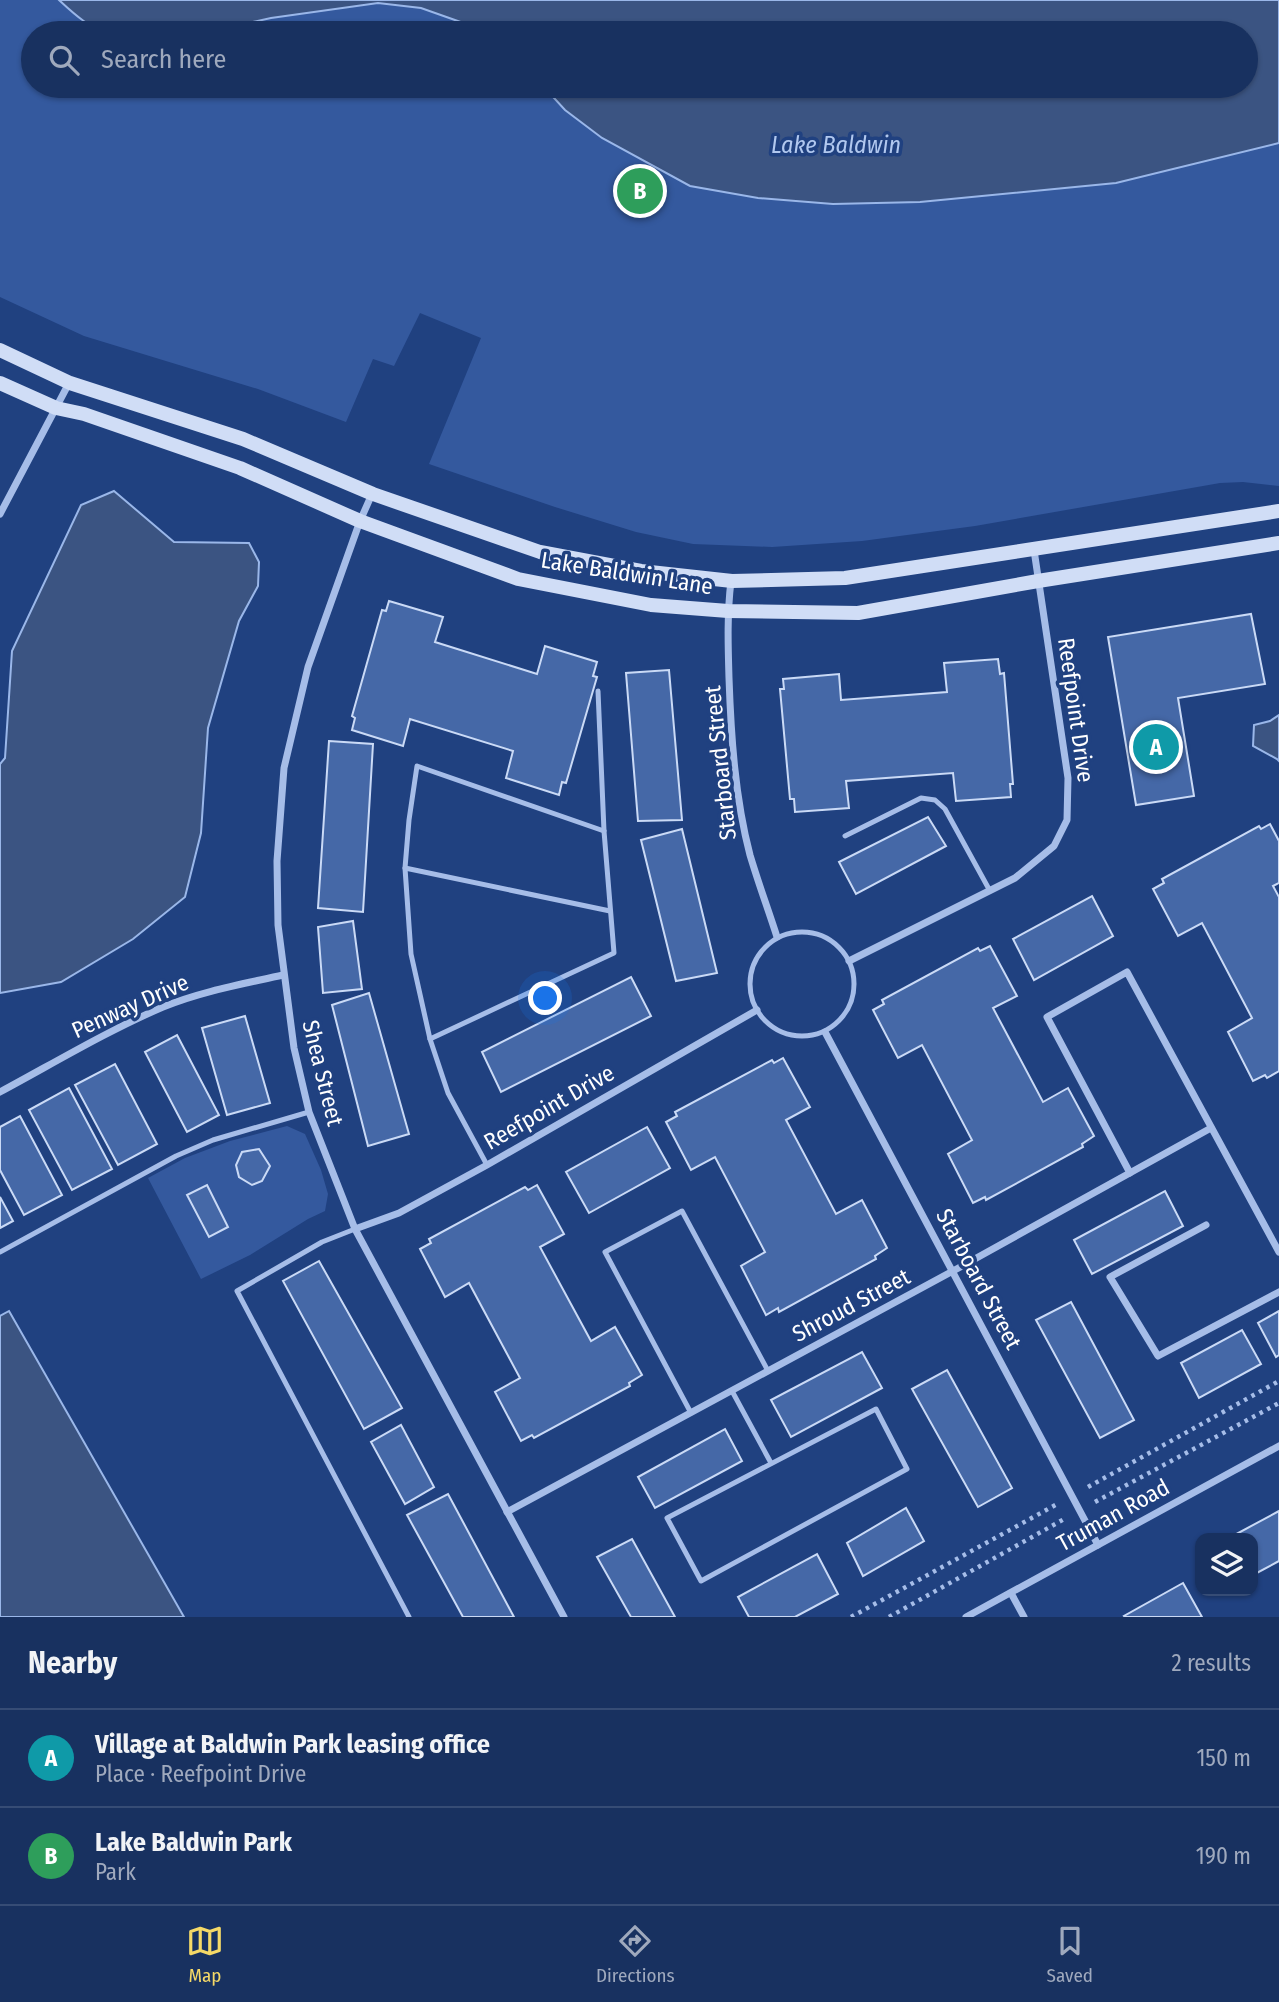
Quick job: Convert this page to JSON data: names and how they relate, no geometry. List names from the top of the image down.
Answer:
{
  "streets": {
    "street": [
      "Lake Baldwin Lane",
      "Reefpoint Drive",
      "Starboard Street",
      "Penway Drive",
      "Shea Street",
      "Shroud Street",
      "Truman Road"
    ]
  },
  "crossings": [
    ["Lake Baldwin Lane", "Reefpoint Drive"],
    ["Lake Baldwin Lane", "Starboard Street"],
    ["Lake Baldwin Lane", "Shea Street"],
    ["Reefpoint Drive", "Starboard Street"],
    ["Reefpoint Drive", "Shea Street"],
    ["Starboard Street", "Shroud Street"],
    ["Starboard Street", "Truman Road"],
    ["Penway Drive", "Shea Street"],
    ["Shea Street", "Shroud Street"]
  ],
  "water": ["Lake Baldwin"],
  "page": {
    "search": "Search here",
    "pins": ["B", "A"],
    "heading": ["Nearby", "2 results"],
    "list": [
      {
        "mark": "A",
        "name": "Village at Baldwin Park leasing office",
        "note": "Place · Reefpoint Drive",
        "value": "150 m"
      },
      {
        "mark": "B",
        "name": "Lake Baldwin Park",
        "note": "Park",
        "value": "190 m"
      }
    ],
    "nav": ["Map", "Directions", "Saved"]
  }
}
